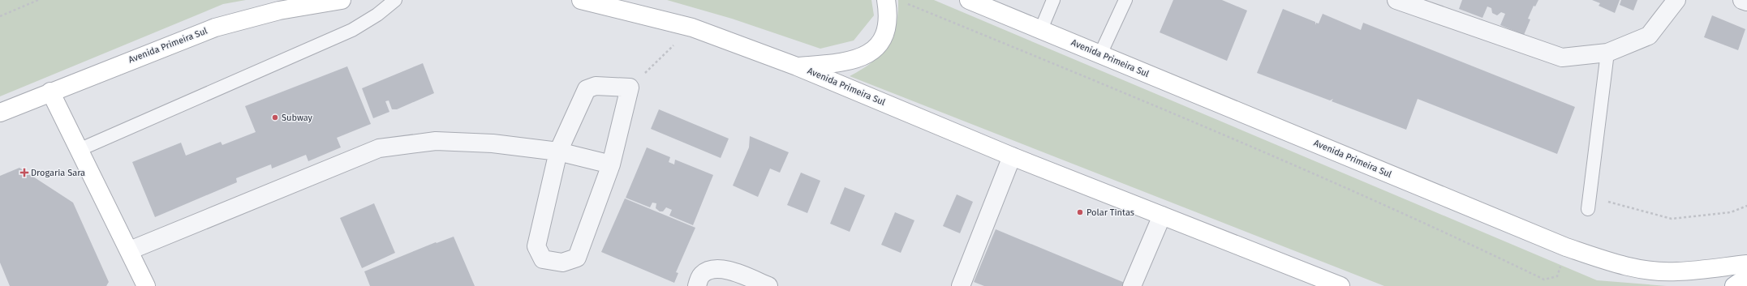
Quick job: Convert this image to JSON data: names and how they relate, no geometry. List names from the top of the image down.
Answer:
{
  "streets": {
    "main road": ["Avenida Primeira Sul"]
  },
  "places": {
    "other": ["Subway", "Polar Tintas"],
    "health": ["Drogaria Sara"]
  }
}
